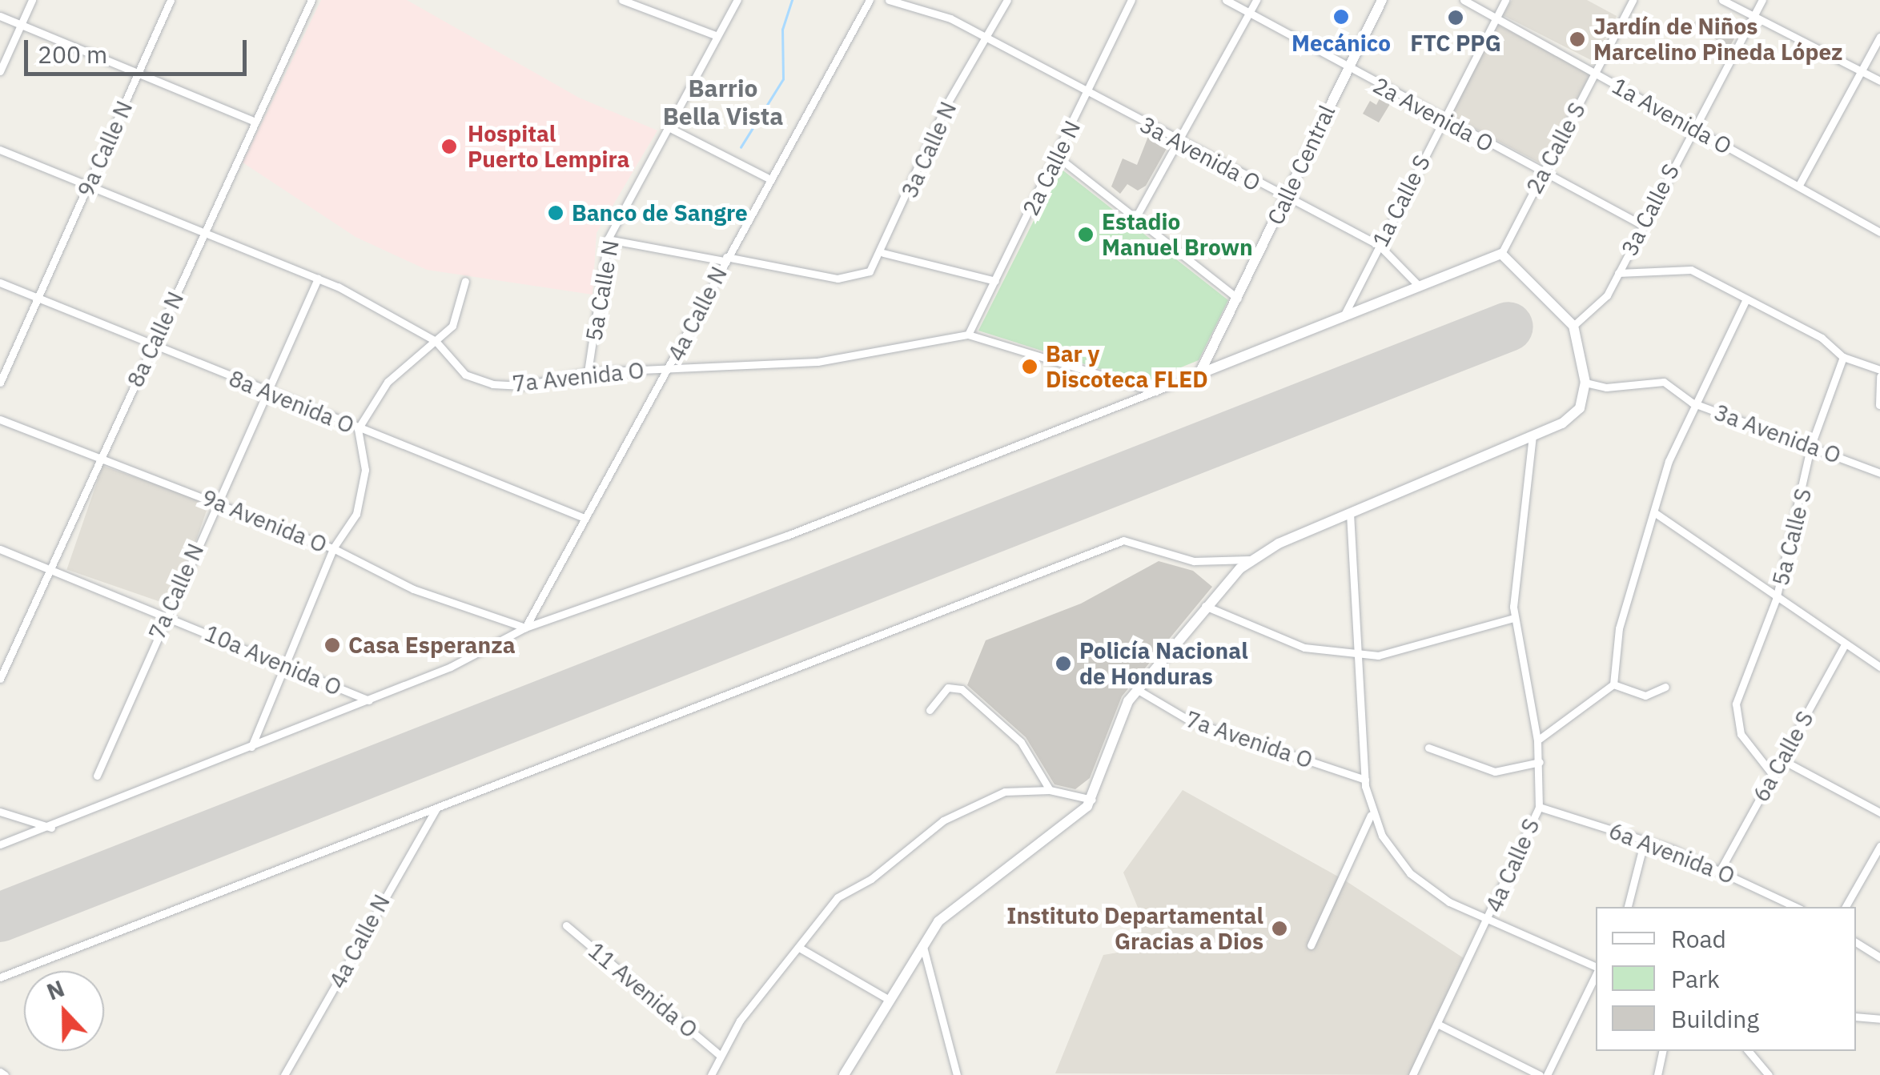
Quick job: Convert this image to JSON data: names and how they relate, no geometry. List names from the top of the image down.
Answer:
{
  "streets": {
    "street": [
      "2a Avenida O",
      "1a Avenida O",
      "2a Calle S",
      "9a Calle N",
      "3a Calle N",
      "3a Avenida O",
      "Calle Central",
      "2a Calle N",
      "1a Calle S",
      "3a Calle S",
      "5a Calle N",
      "4a Calle N",
      "8a Calle N",
      "7a Avenida O",
      "8a Avenida O",
      "9a Avenida O",
      "5a Calle S",
      "7a Calle N",
      "10a Avenida O",
      "6a Calle S",
      "6a Avenida O",
      "4a Calle S",
      "11 Avenida O"
    ]
  },
  "crossings": [
    ["2a Avenida O", "2a Calle S"],
    ["2a Avenida O", "Calle Central"],
    ["2a Avenida O", "1a Calle S"],
    ["2a Avenida O", "3a Calle S"],
    ["1a Avenida O", "2a Calle S"],
    ["1a Avenida O", "1a Calle S"],
    ["1a Avenida O", "3a Calle S"],
    ["9a Calle N", "7a Avenida O"],
    ["9a Calle N", "8a Avenida O"],
    ["3a Calle N", "3a Avenida O"],
    ["3a Calle N", "4a Calle N"],
    ["3a Avenida O", "Calle Central"],
    ["3a Avenida O", "2a Calle N"],
    ["3a Avenida O", "1a Calle S"],
    ["3a Avenida O", "5a Calle S"],
    ["2a Calle N", "7a Avenida O"],
    ["5a Calle N", "7a Avenida O"],
    ["4a Calle N", "7a Avenida O"],
    ["4a Calle N", "8a Avenida O"],
    ["4a Calle N", "9a Avenida O"],
    ["8a Calle N", "7a Avenida O"],
    ["8a Calle N", "8a Avenida O"],
    ["8a Calle N", "9a Avenida O"],
    ["8a Calle N", "10a Avenida O"],
    ["7a Avenida O", "7a Calle N"],
    ["8a Avenida O", "7a Calle N"],
    ["9a Avenida O", "7a Calle N"],
    ["5a Calle S", "6a Calle S"],
    ["7a Calle N", "10a Avenida O"],
    ["6a Calle S", "6a Avenida O"],
    ["6a Avenida O", "4a Calle S"]
  ],
  "districts": ["Barrio Bella Vista"],
  "places": [
    "Mecánico",
    "FTC PPG",
    "Jardín de Niños Marcelino Pineda López",
    "Hospital Puerto Lempira",
    "Banco de Sangre",
    "Estadio Manuel Brown",
    "Bar y Discoteca FLED",
    "Casa Esperanza",
    "Policía Nacional de Honduras",
    "Instituto Departamental Gracias a Dios"
  ],
  "legend": ["Road", "Park", "Building"],
  "scale_bar": "200 m",
  "north": "top"
}
